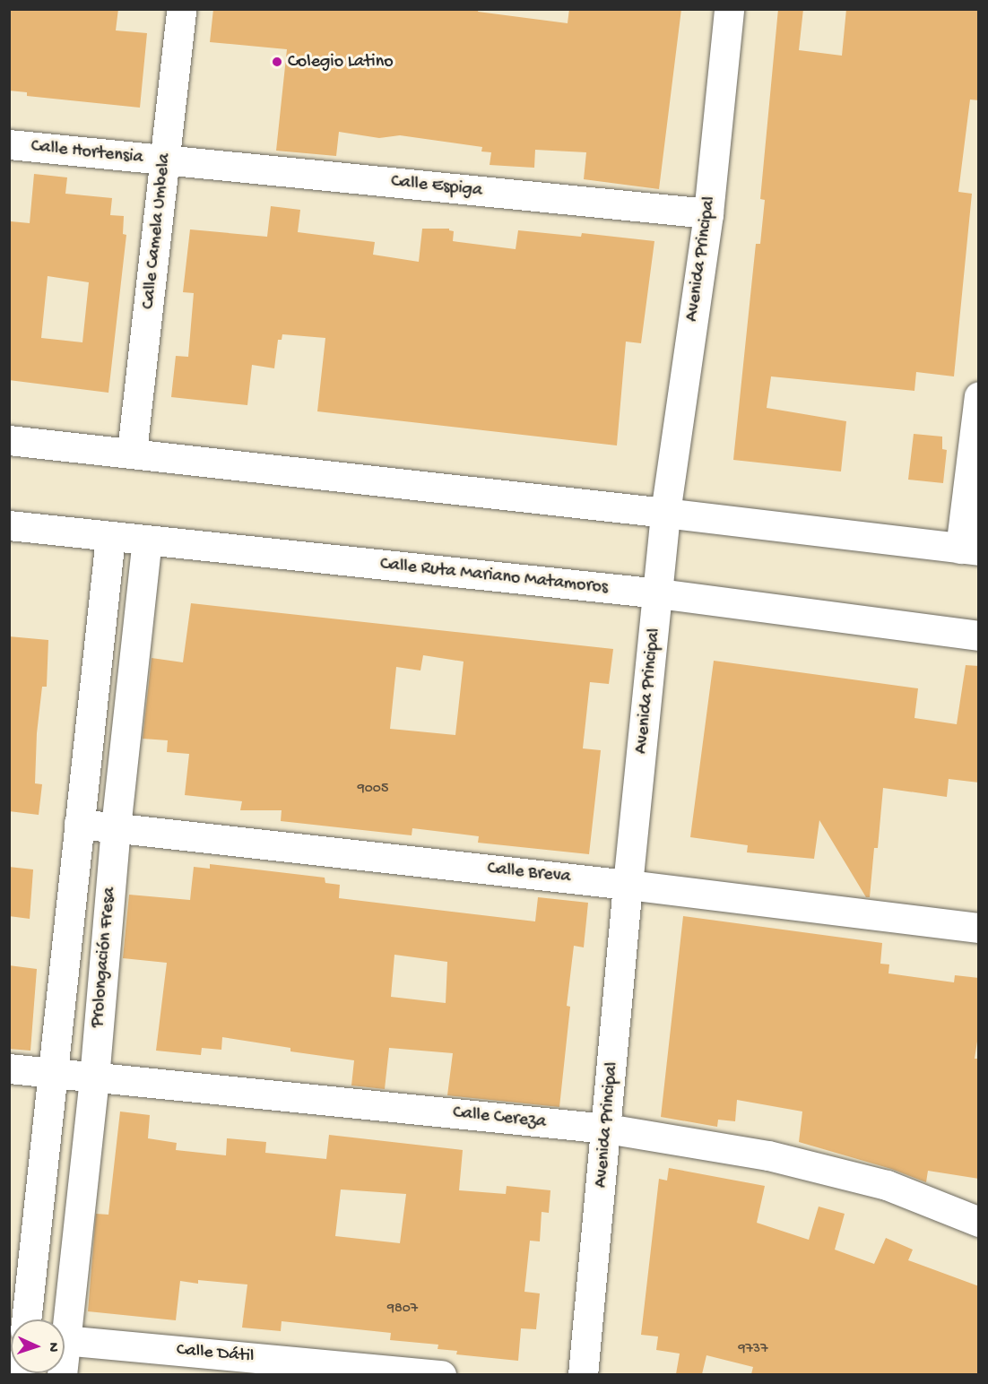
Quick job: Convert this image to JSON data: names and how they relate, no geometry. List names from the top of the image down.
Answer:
{
  "streets": {
    "street": [
      "Calle Hortensia",
      "Calle Espiga",
      "Calle Camela Umbela",
      "Avenida Principal",
      "Calle Ruta Mariano Matamoros",
      "Calle Breva",
      "Prolongación Fresa",
      "Calle Cereza",
      "Calle Dátil"
    ]
  },
  "crossings": [
    ["Calle Hortensia", "Calle Espiga"],
    ["Calle Hortensia", "Calle Camela Umbela"],
    ["Calle Espiga", "Calle Camela Umbela"],
    ["Calle Espiga", "Avenida Principal"],
    ["Avenida Principal", "Calle Ruta Mariano Matamoros"],
    ["Avenida Principal", "Calle Breva"],
    ["Avenida Principal", "Calle Cereza"],
    ["Calle Ruta Mariano Matamoros", "Prolongación Fresa"],
    ["Calle Breva", "Prolongación Fresa"],
    ["Prolongación Fresa", "Calle Cereza"]
  ],
  "places": ["Colegio Latino"],
  "house_numbers": ["9005", "9807", "9737"],
  "north": "right"
}
